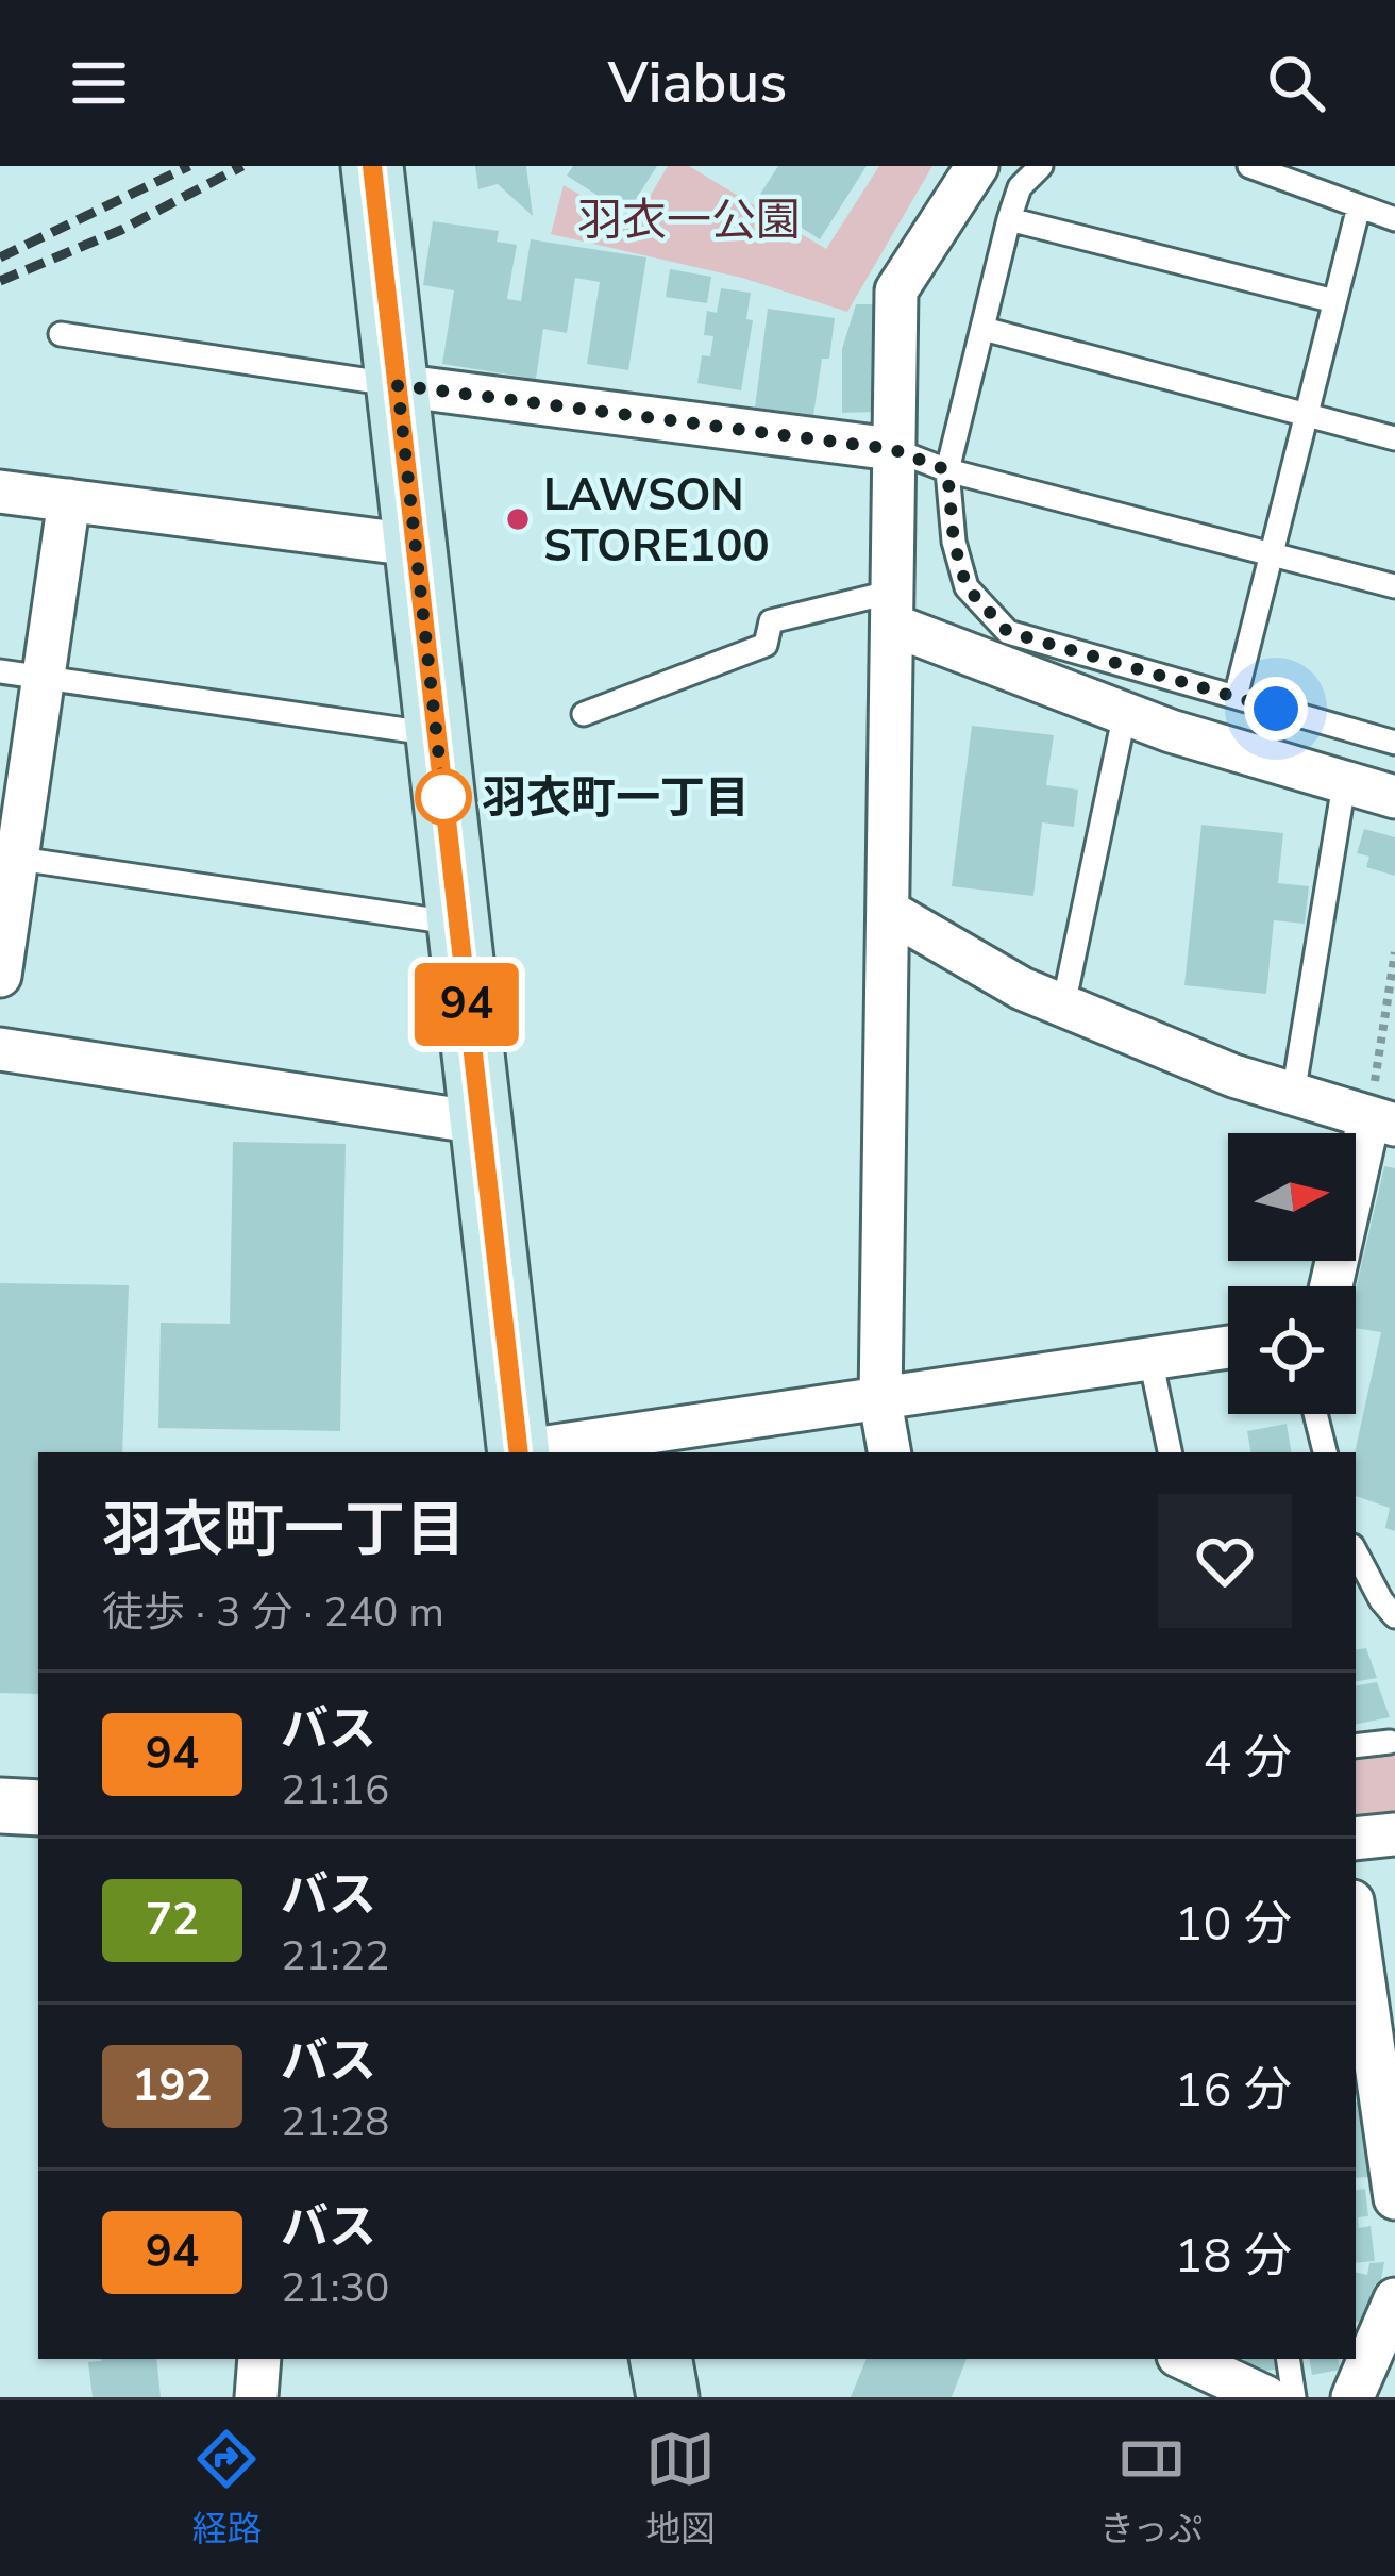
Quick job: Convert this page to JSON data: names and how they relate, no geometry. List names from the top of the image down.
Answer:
{
  "parks": ["羽衣一公園"],
  "places": ["LAWSON STORE100", "羽衣町一丁目"],
  "lines": ["bus line 94"],
  "north": "right",
  "page": {
    "header": "Viabus",
    "on_map": "94",
    "heading": ["羽衣町一丁目", "徒歩 · 3 分 · 240 m"],
    "list": [
      {
        "mark": "94",
        "name": "バス",
        "note": "21:16",
        "value": "4 分"
      },
      {
        "mark": "72",
        "name": "バス",
        "note": "21:22",
        "value": "10 分"
      },
      {
        "mark": "192",
        "name": "バス",
        "note": "21:28",
        "value": "16 分"
      },
      {
        "mark": "94",
        "name": "バス",
        "note": "21:30",
        "value": "18 分"
      }
    ],
    "tabs": ["経路", "地図", "きっぷ"]
  }
}
